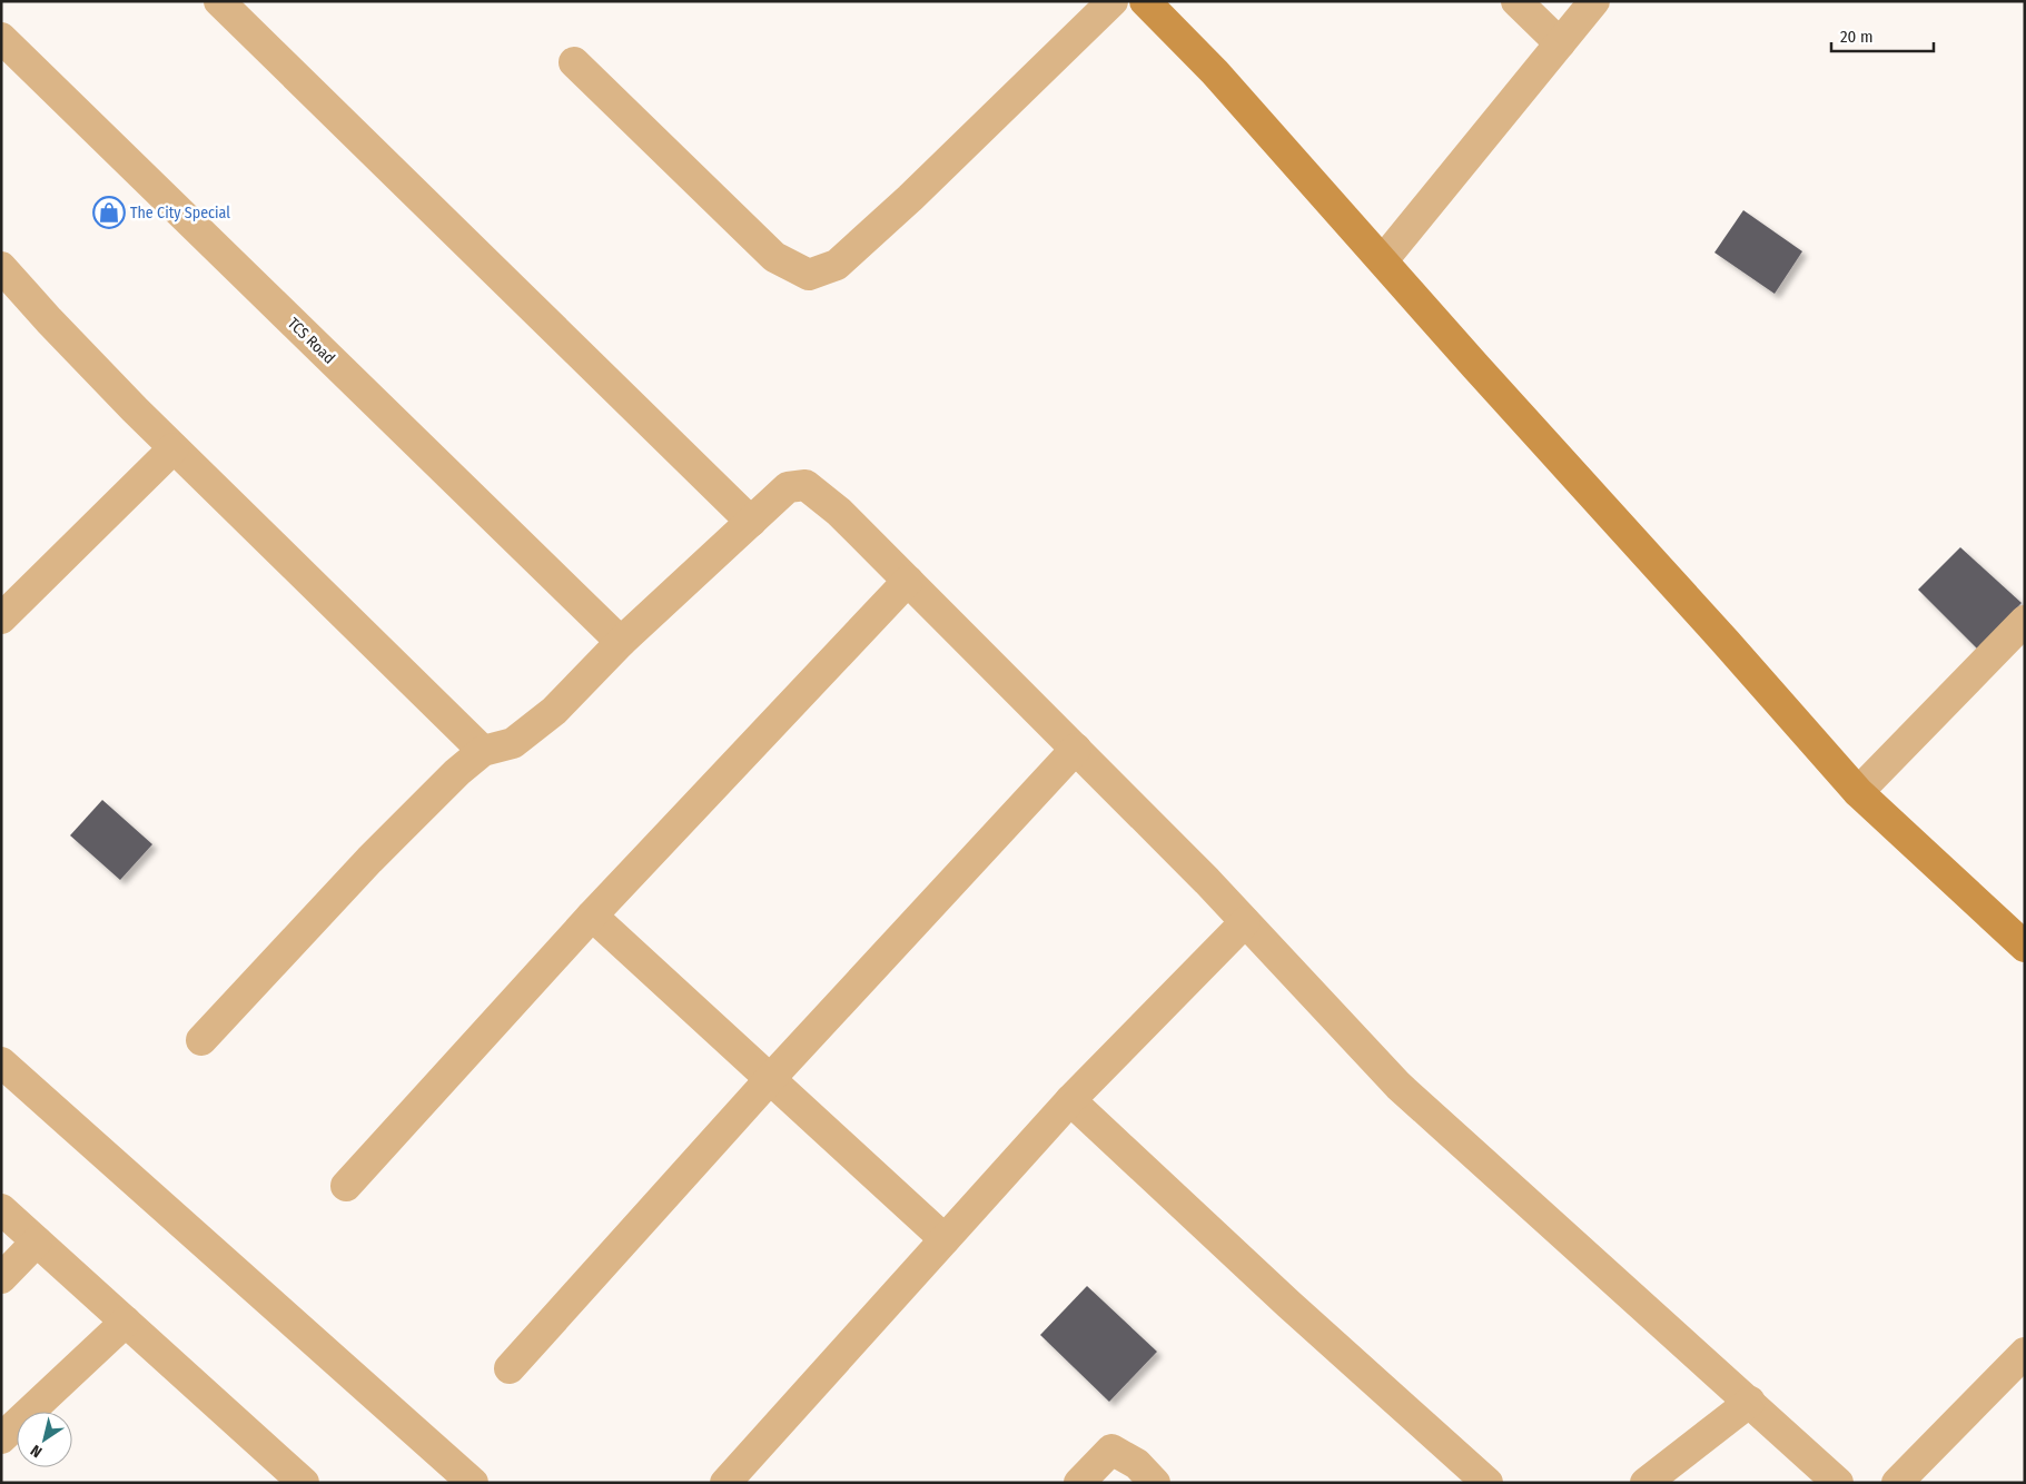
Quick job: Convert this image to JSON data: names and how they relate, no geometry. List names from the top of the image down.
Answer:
{
  "streets": {
    "street": ["TCS Road"]
  },
  "places": {
    "shop": ["The City Special"]
  },
  "scale_bar": "20 m",
  "north": "bottom left"
}
